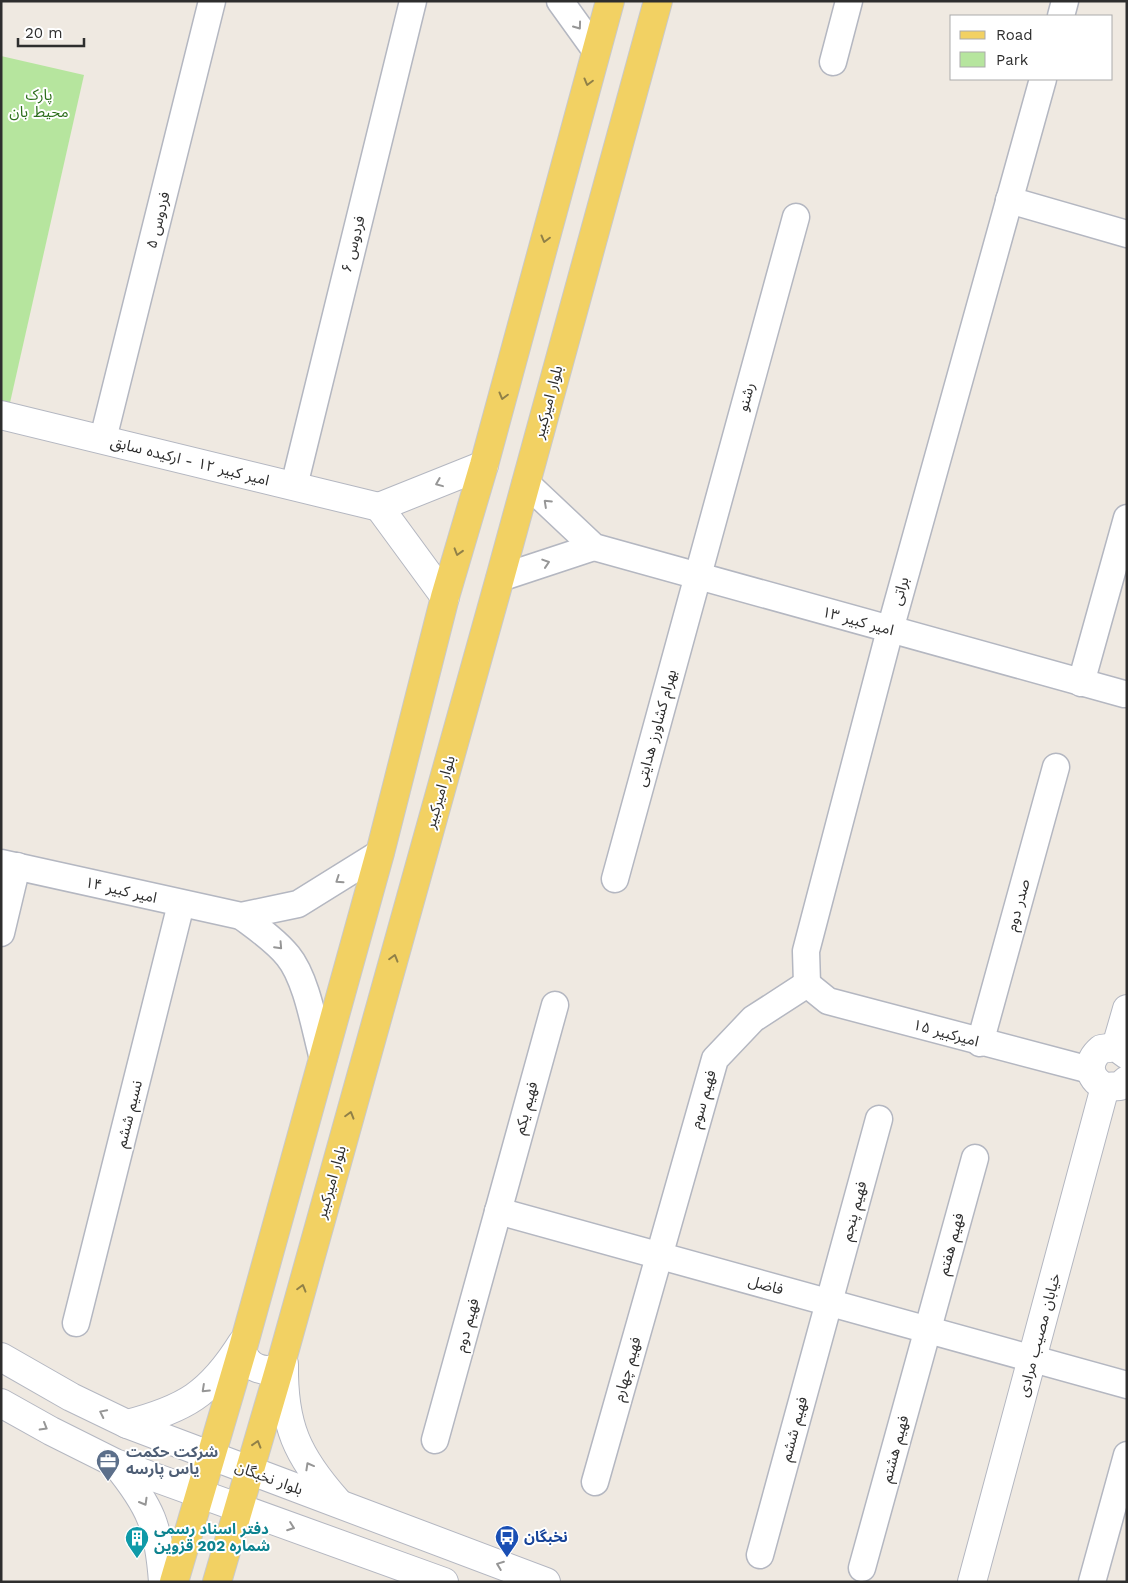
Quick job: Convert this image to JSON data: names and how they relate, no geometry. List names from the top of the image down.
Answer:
{
  "streets": {
    "main road": [
      "بلوار امیرکبیر",
      "امیر کبیر ۱۲ - ارکیده سابق",
      "خیابان مصیب مرادی",
      "بلوار نخبگان"
    ],
    "street": [
      "فردوس ۵",
      "فردوس ۶",
      "رشنو",
      "براتی",
      "امیر کبیر ۱۳",
      "بهرام کشاورز هدایتی",
      "امیر کبیر ۱۴",
      "صدر دوم",
      "امیرکبیر ۱۵",
      "فهیم سوم",
      "فهیم یکم",
      "نسیم ششم",
      "فهیم پنجم",
      "فهیم هفتم",
      "فاضل",
      "فهیم دوم",
      "فهیم چهارم",
      "فهیم ششم",
      "فهیم هشتم"
    ]
  },
  "crossings": [
    ["فردوس ۵", "امیر کبیر ۱۲ - ارکیده سابق"],
    ["فردوس ۶", "امیر کبیر ۱۲ - ارکیده سابق"],
    ["رشنو", "امیر کبیر ۱۳"],
    ["رشنو", "بهرام کشاورز هدایتی"],
    ["بلوار امیرکبیر", "بلوار نخبگان"],
    ["براتی", "امیر کبیر ۱۳"],
    ["براتی", "امیرکبیر ۱۵"],
    ["براتی", "فهیم سوم"],
    ["امیر کبیر ۱۳", "بهرام کشاورز هدایتی"],
    ["امیر کبیر ۱۴", "نسیم ششم"],
    ["صدر دوم", "امیرکبیر ۱۵"],
    ["امیرکبیر ۱۵", "فهیم سوم"],
    ["امیرکبیر ۱۵", "خیابان مصیب مرادی"],
    ["فهیم سوم", "فاضل"],
    ["فهیم سوم", "فهیم چهارم"],
    ["فهیم یکم", "فاضل"],
    ["فهیم یکم", "فهیم دوم"],
    ["فهیم پنجم", "فاضل"],
    ["فهیم پنجم", "فهیم ششم"],
    ["فهیم هفتم", "فاضل"],
    ["فهیم هفتم", "فهیم هشتم"],
    ["فاضل", "فهیم دوم"],
    ["فاضل", "خیابان مصیب مرادی"],
    ["فاضل", "فهیم چهارم"],
    ["فاضل", "فهیم ششم"],
    ["فاضل", "فهیم هشتم"]
  ],
  "parks": ["پارک محیط بان"],
  "places": {
    "office": ["شرکت حکمت یاس پارسه"],
    "bus stop": ["نخبگان"],
    "building": ["دفتر اسناد رسمی شماره 202 قزوین"]
  },
  "legend": ["Road", "Park"],
  "scale_bar": "20 m"
}
